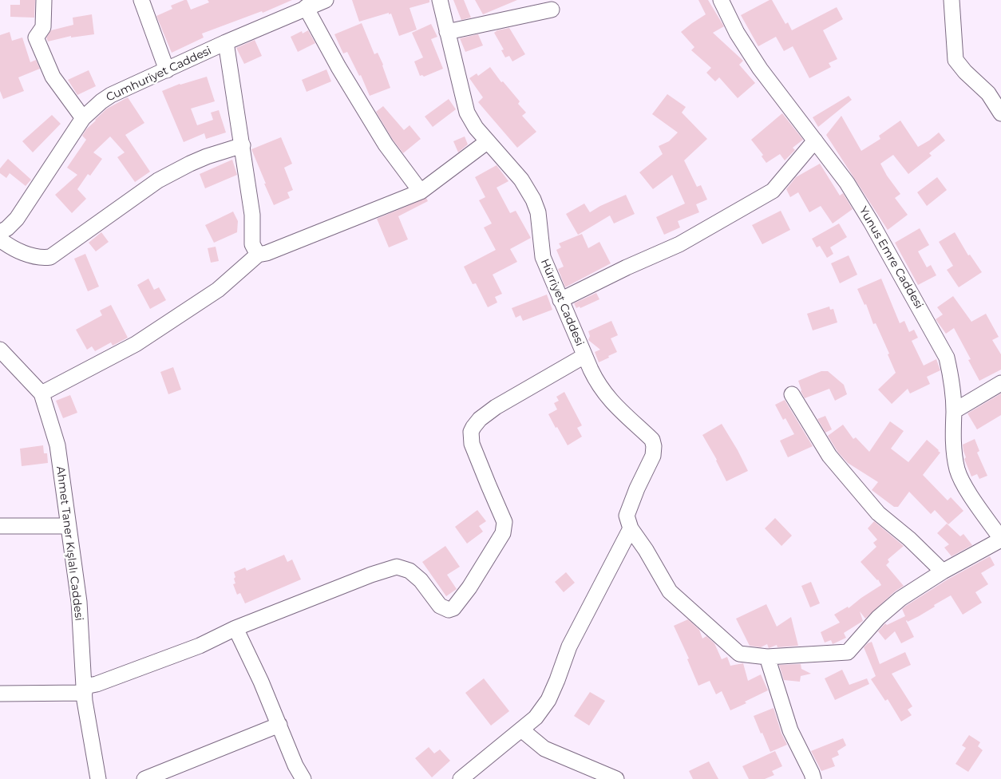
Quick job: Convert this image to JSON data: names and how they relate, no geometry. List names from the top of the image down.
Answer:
{
  "streets": {
    "street": [
      "Cumhuriyet Caddesi",
      "Yunus Emre Caddesi",
      "Hürriyet Caddesi",
      "Ahmet Taner Kışlalı Caddesi"
    ]
  }
}
